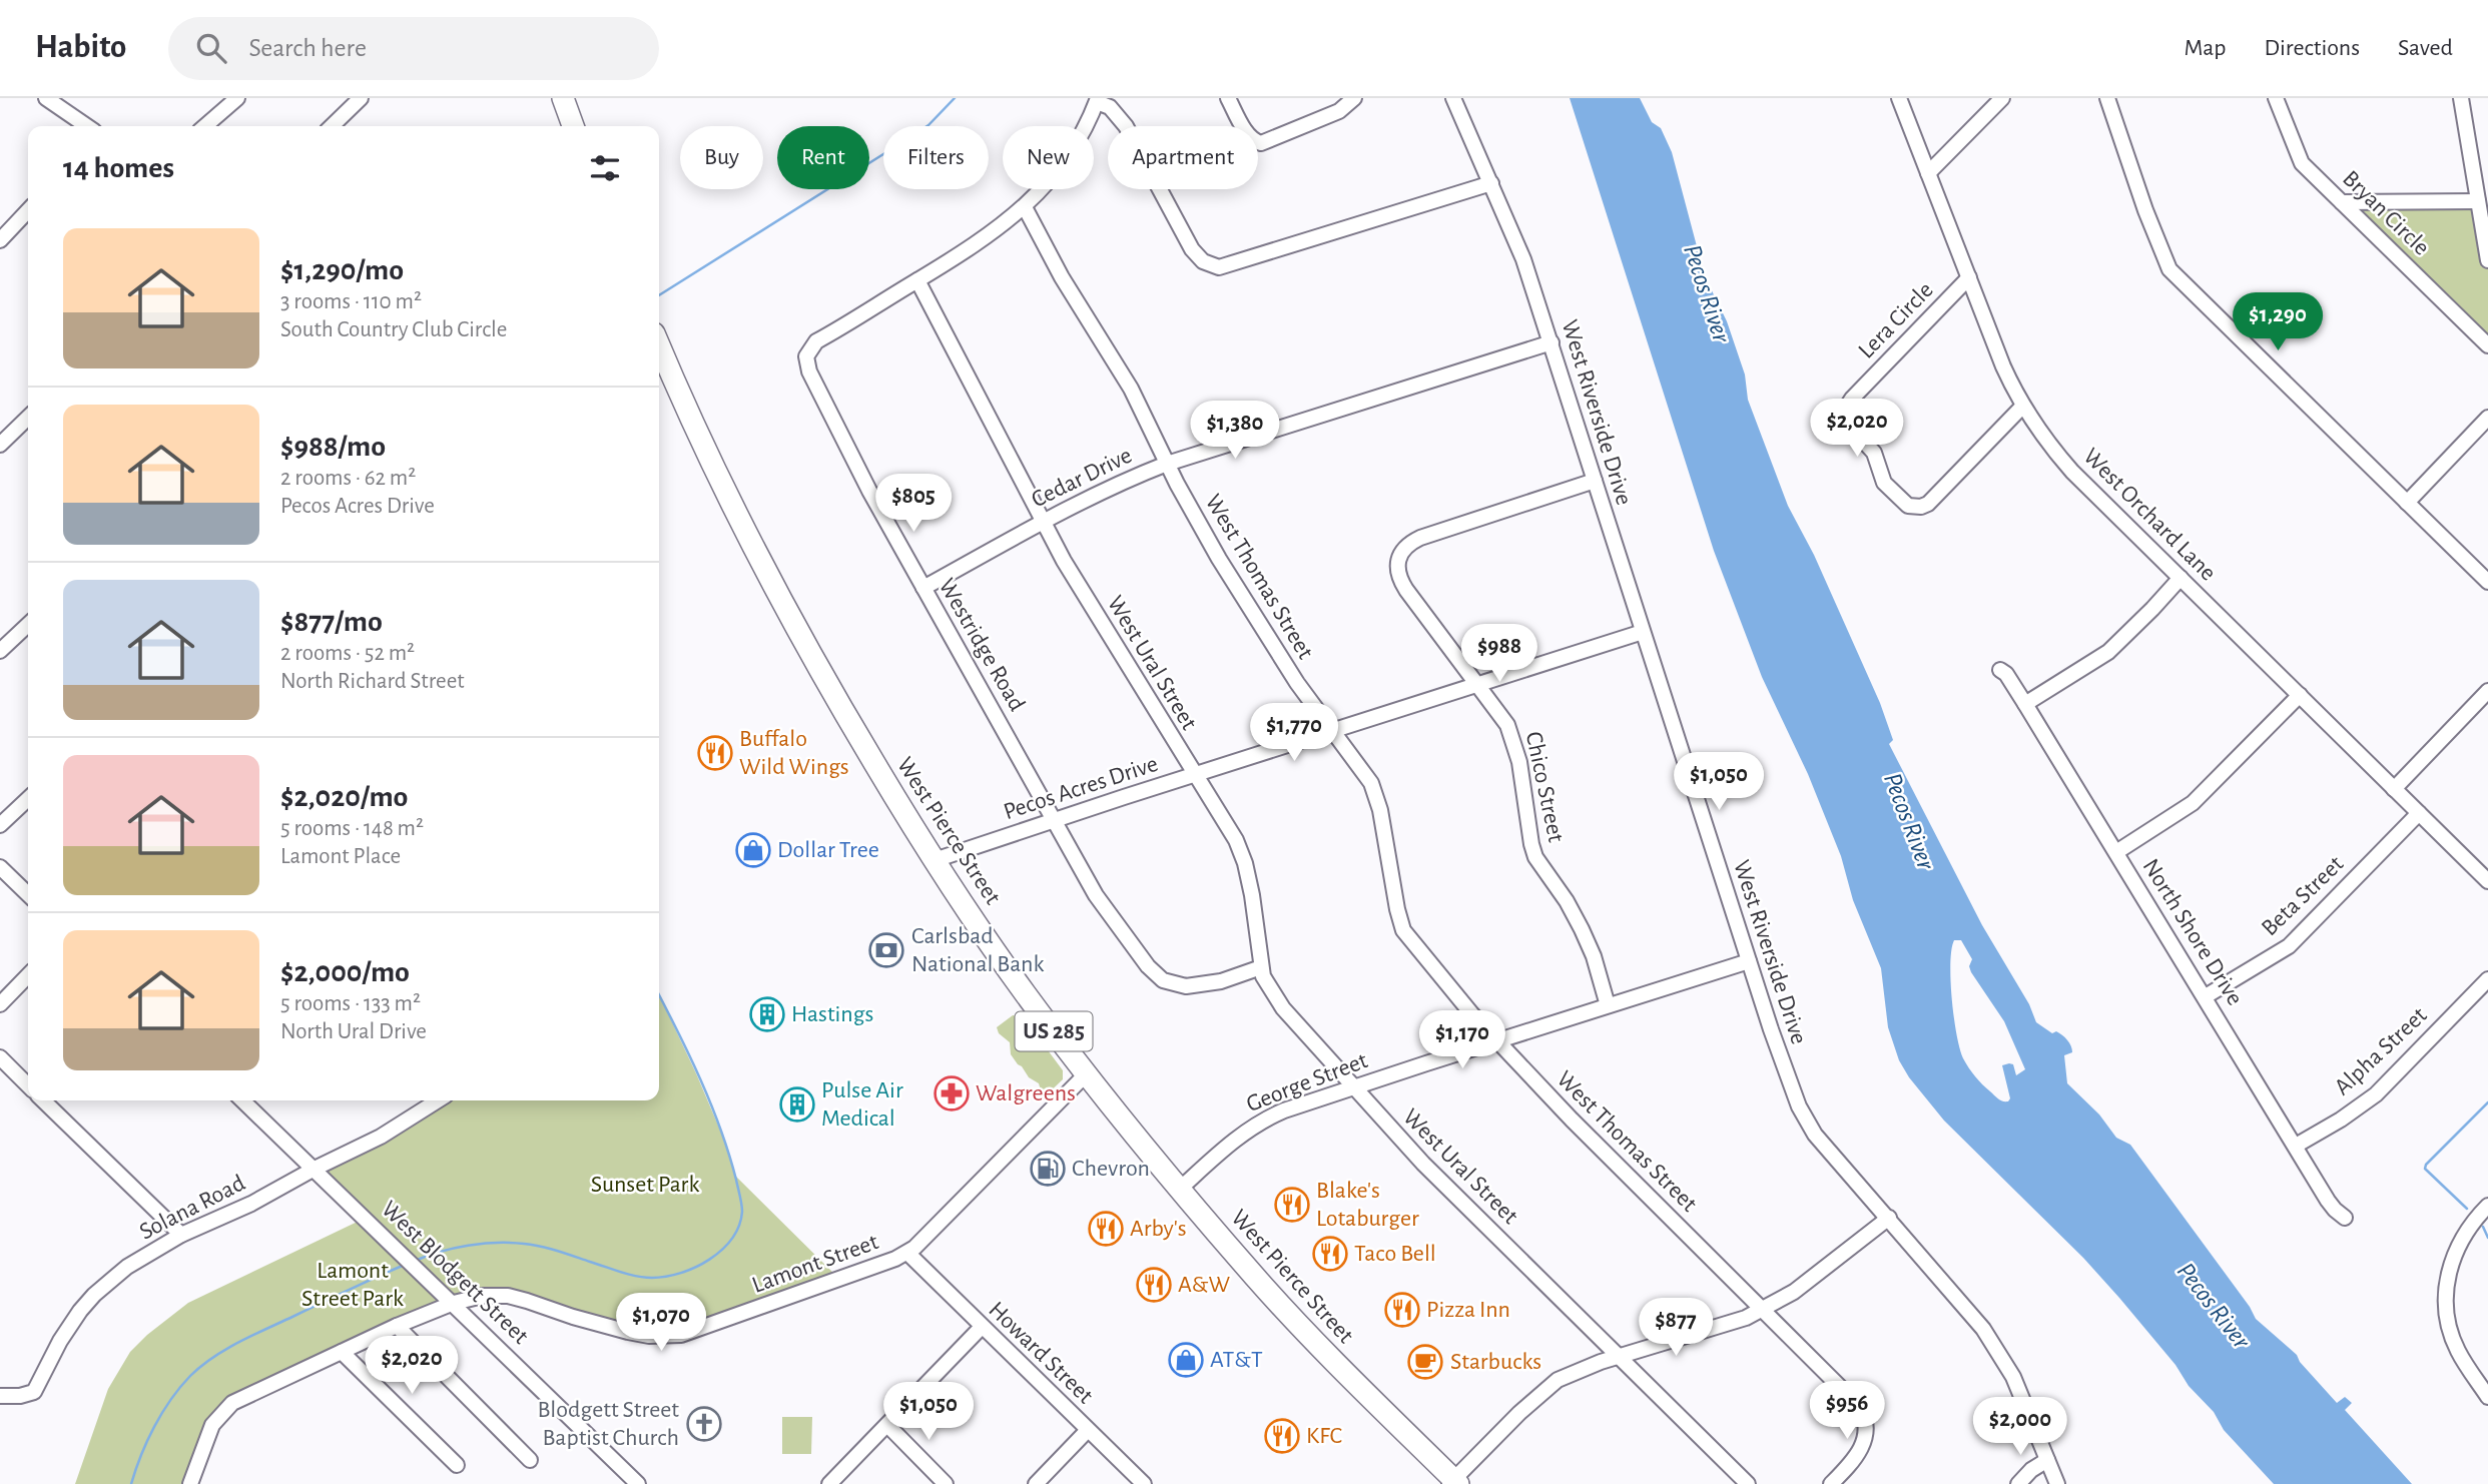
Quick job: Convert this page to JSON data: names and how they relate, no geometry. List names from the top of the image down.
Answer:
{
  "streets": {
    "highway": ["West Pierce Street", "US 285"],
    "street": [
      "Bryan Circle",
      "Lera Circle",
      "West Riverside Drive",
      "Cedar Drive",
      "West Orchard Lane",
      "West Thomas Street",
      "Westridge Road",
      "West Ural Street",
      "Chico Street",
      "Pecos Acres Drive",
      "Beta Street",
      "North Shore Drive",
      "Alpha Street",
      "George Street",
      "Solana Road",
      "Lamont Street",
      "West Blodgett Street",
      "Howard Street"
    ]
  },
  "crossings": [
    ["Lera Circle", "West Orchard Lane"],
    ["West Riverside Drive", "Cedar Drive"],
    ["West Riverside Drive", "Chico Street"],
    ["West Riverside Drive", "Pecos Acres Drive"],
    ["West Riverside Drive", "George Street"],
    ["Cedar Drive", "West Thomas Street"],
    ["Cedar Drive", "Westridge Road"],
    ["Cedar Drive", "West Ural Street"],
    ["West Orchard Lane", "Beta Street"],
    ["West Thomas Street", "Westridge Road"],
    ["West Thomas Street", "Pecos Acres Drive"],
    ["West Thomas Street", "George Street"],
    ["Westridge Road", "West Ural Street"],
    ["Westridge Road", "Pecos Acres Drive"],
    ["West Ural Street", "Pecos Acres Drive"],
    ["West Ural Street", "George Street"],
    ["Chico Street", "Pecos Acres Drive"],
    ["Chico Street", "George Street"],
    ["Pecos Acres Drive", "West Pierce Street"],
    ["West Pierce Street", "George Street"],
    ["West Pierce Street", "Lamont Street"],
    ["Beta Street", "North Shore Drive"],
    ["North Shore Drive", "Alpha Street"],
    ["Solana Road", "West Blodgett Street"],
    ["Lamont Street", "West Blodgett Street"],
    ["Lamont Street", "Howard Street"]
  ],
  "water": ["Pecos River"],
  "parks": ["Sunset Park", "Lamont Street Park"],
  "places": {
    "restaurant": [
      "Buffalo Wild Wings",
      "Blake's Lotaburger",
      "Arby's",
      "Taco Bell",
      "A&W",
      "Pizza Inn",
      "KFC"
    ],
    "shop": ["Dollar Tree", "AT&T"],
    "bank": ["Carlsbad National Bank"],
    "building": ["Hastings", "Pulse Air Medical"],
    "pharmacy": ["Walgreens"],
    "fuel station": ["Chevron"],
    "cafe": ["Starbucks"],
    "church": ["Blodgett Street Baptist Church"]
  },
  "page": {
    "header": "Habito",
    "search": "Search here",
    "nav": ["Map", "Directions", "Saved"],
    "chip": [
      "Buy",
      "Rent",
      "Filters",
      "New",
      "Apartment"
    ],
    "heading": "14 homes",
    "list": [
      {
        "name": "$1,290/mo",
        "note": "3 rooms · 110 m² · South Country Club Circle"
      },
      {
        "name": "$988/mo",
        "note": "2 rooms · 62 m² · Pecos Acres Drive"
      },
      {
        "name": "$877/mo",
        "note": "2 rooms · 52 m² · North Richard Street"
      },
      {
        "name": "$2,020/mo",
        "note": "5 rooms · 148 m² · Lamont Place"
      },
      {
        "name": "$2,000/mo",
        "note": "5 rooms · 133 m² · North Ural Drive"
      }
    ],
    "price": [
      "$1,290",
      "$2,020",
      "$1,380",
      "$805",
      "$988",
      "$1,770",
      "$1,050",
      "$1,170",
      "$1,070",
      "$877",
      "$2,020",
      "$956",
      "$1,050",
      "$2,000"
    ]
  }
}
